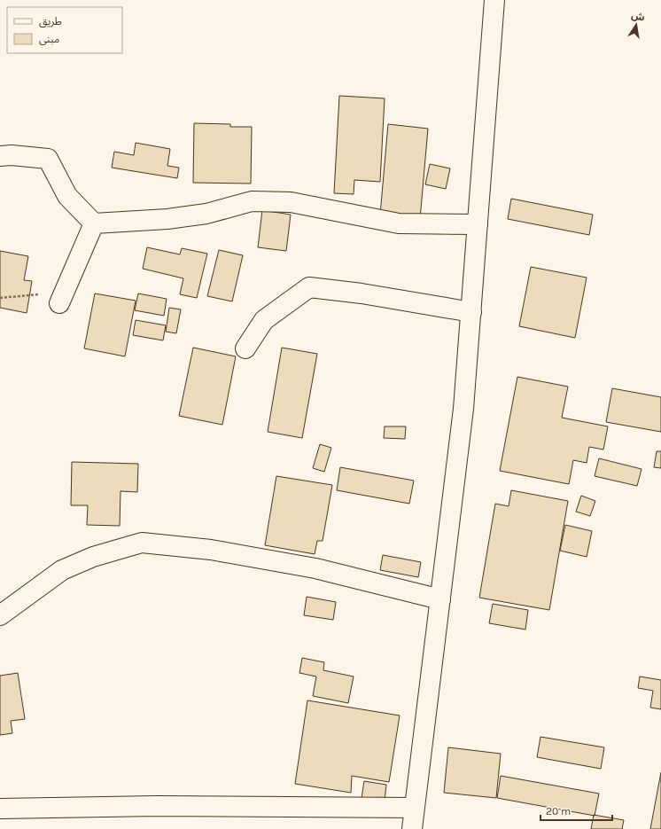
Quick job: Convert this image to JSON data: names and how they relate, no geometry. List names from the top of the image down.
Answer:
{
  "legend": ["طريق", "مبنى"],
  "scale_bar": "20 m",
  "north": "top"
}
